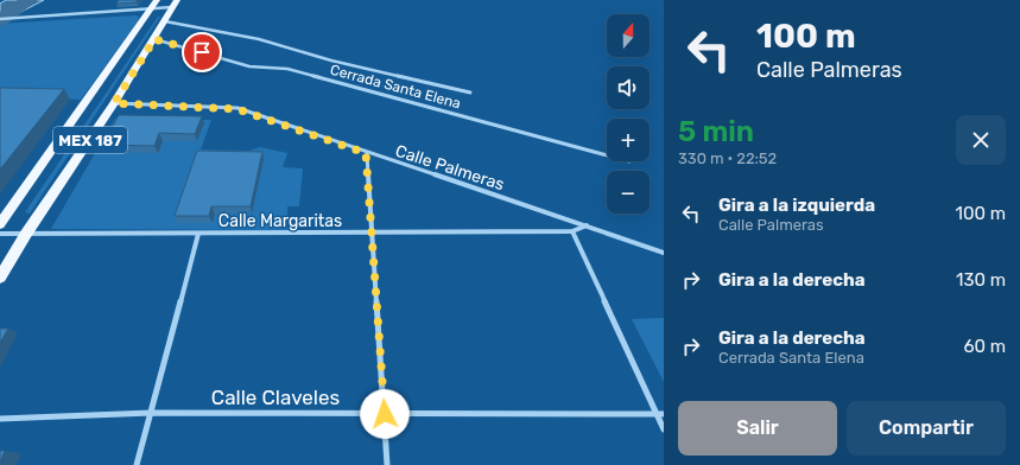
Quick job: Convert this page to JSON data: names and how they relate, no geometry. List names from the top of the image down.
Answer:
{
  "streets": {
    "main road": ["MEX 187"],
    "street": [
      "Cerrada Santa Elena",
      "Calle Palmeras",
      "Calle Margaritas",
      "Calle Claveles"
    ]
  },
  "crossings": [
    ["Cerrada Santa Elena", "MEX 187"],
    ["MEX 187", "Calle Palmeras"],
    ["MEX 187", "Calle Margaritas"],
    ["Calle Palmeras", "Calle Margaritas"]
  ],
  "north": "top",
  "page": {
    "turn": ["100 m", "Calle Palmeras"],
    "map_buttons": ["+", "−"],
    "heading": ["5 min", "330 m · 22:52"],
    "list": [
      {
        "name": "Gira a la izquierda",
        "note": "Calle Palmeras",
        "value": "100 m"
      },
      {
        "name": "Gira a la derecha",
        "value": "130 m"
      },
      {
        "name": "Gira a la derecha",
        "note": "Cerrada Santa Elena",
        "value": "60 m"
      }
    ],
    "buttons": ["Salir", "Compartir"]
  }
}
